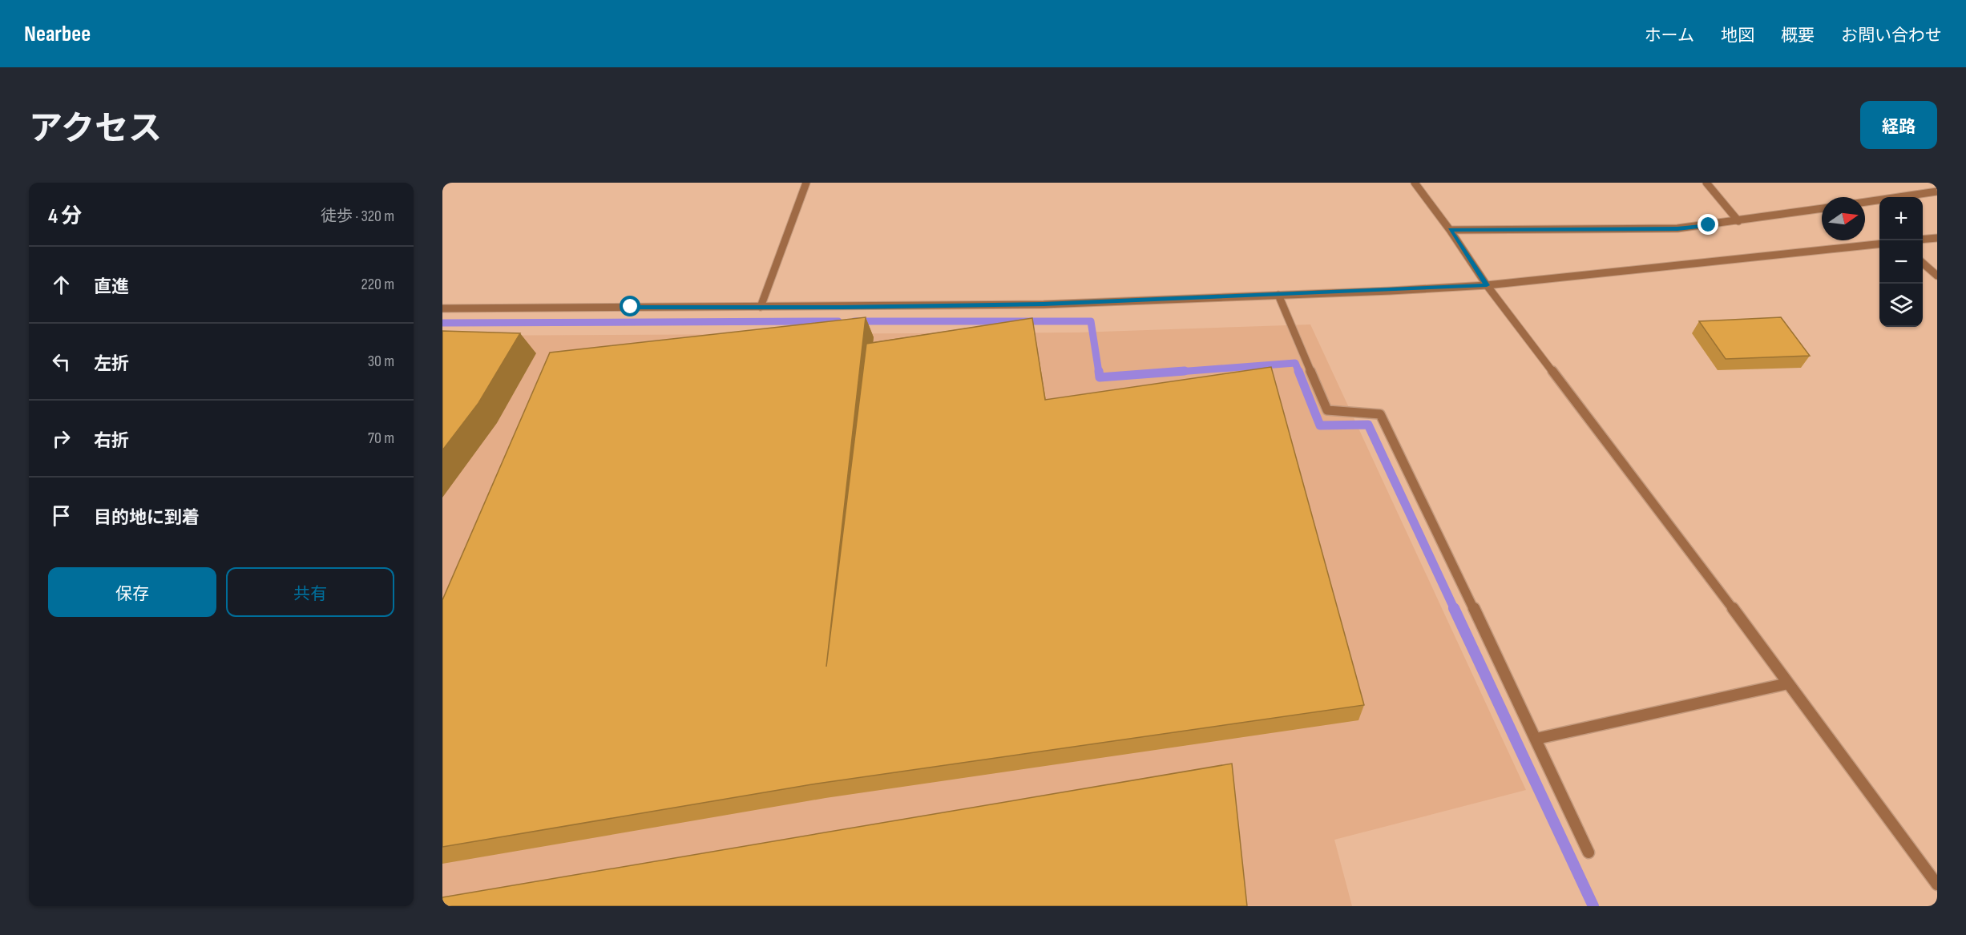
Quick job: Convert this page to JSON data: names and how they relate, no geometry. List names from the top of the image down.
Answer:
{
  "north": "right",
  "page": {
    "header": "Nearbee",
    "nav": [
      "ホーム",
      "地図",
      "概要",
      "お問い合わせ"
    ],
    "title": "アクセス",
    "buttons": [
      "経路",
      ["保存", "共有"]
    ],
    "heading": ["4 分", "徒歩 · 320 m"],
    "map_buttons": ["+", "−"],
    "list": [
      ["直進", "220 m"],
      ["左折", "30 m"],
      ["右折", "70 m"],
      "目的地に到着"
    ]
  }
}
